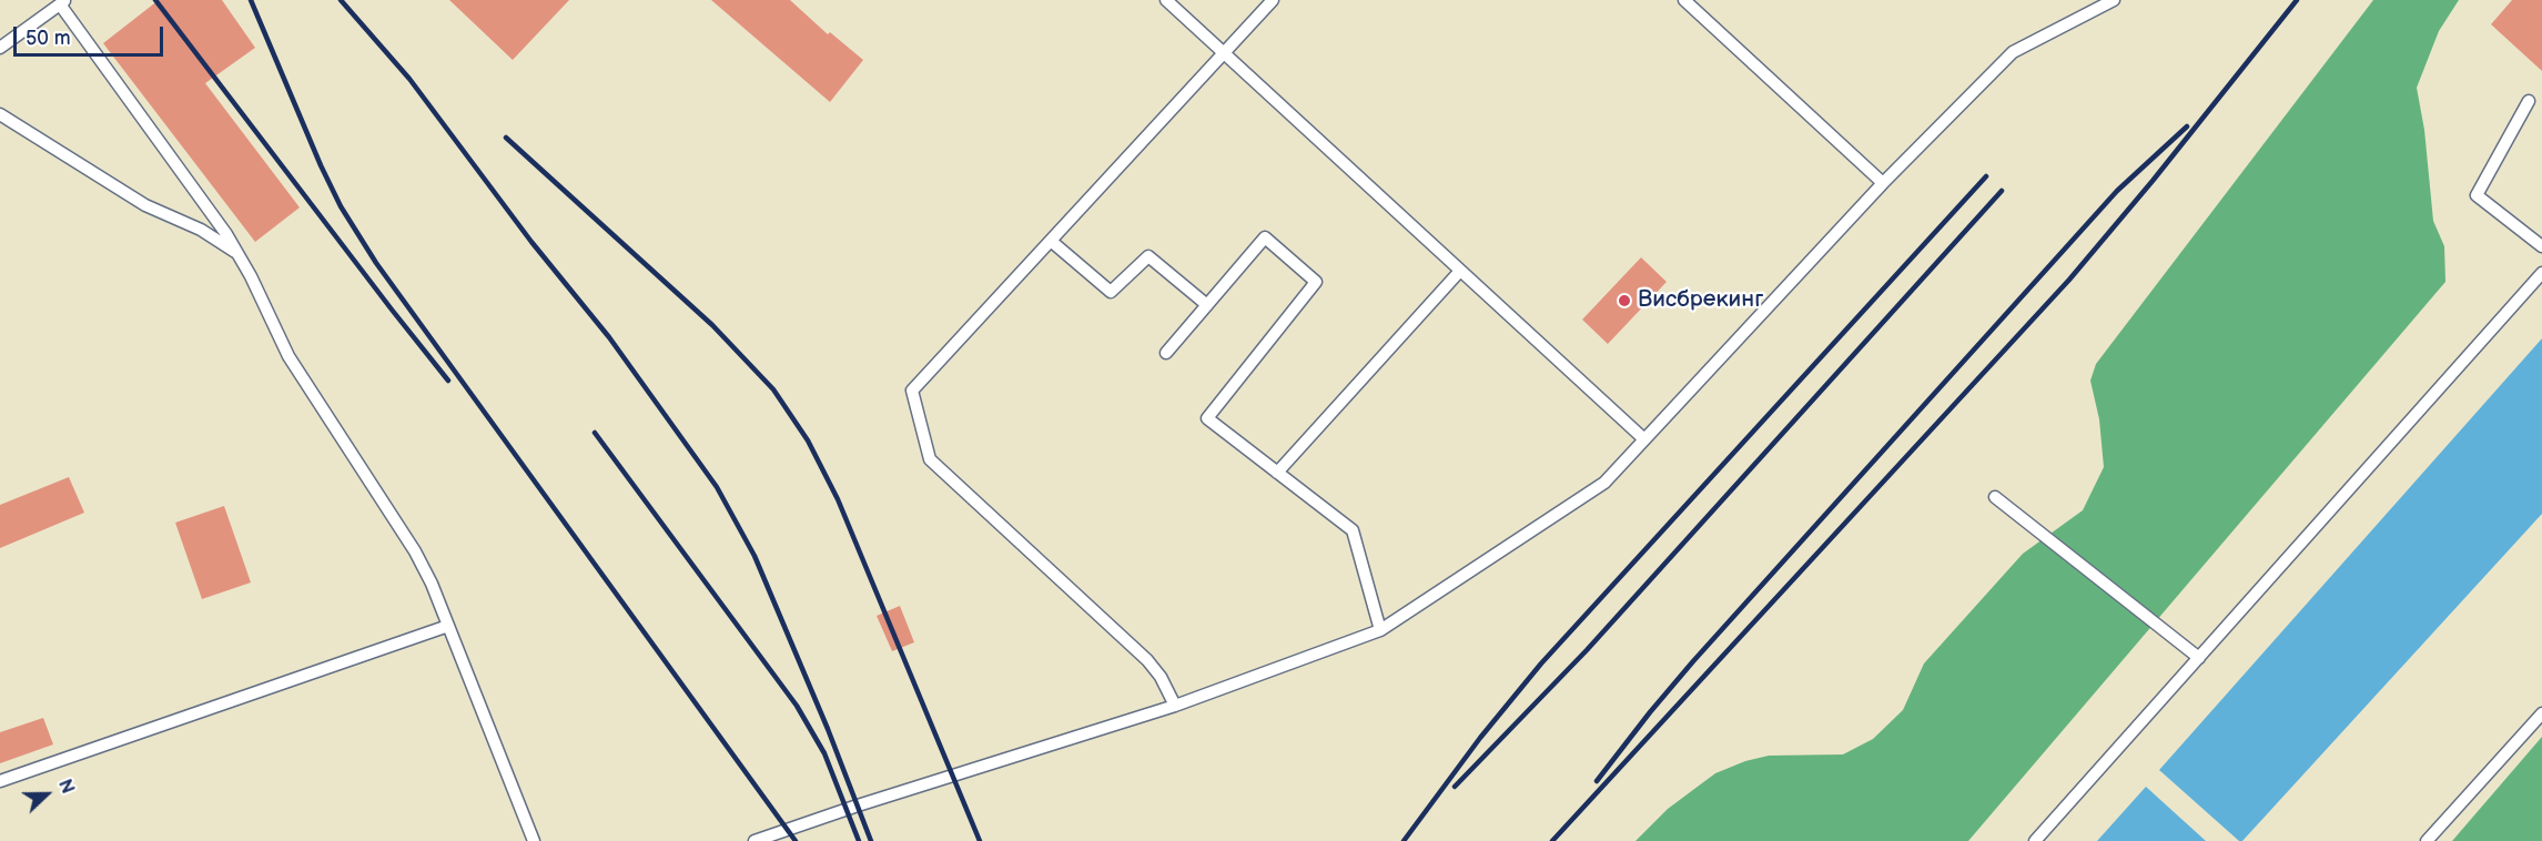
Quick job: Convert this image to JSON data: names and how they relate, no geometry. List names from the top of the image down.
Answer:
{
  "places": ["Висбрекинг"],
  "scale_bar": "50 m",
  "north": "right"
}
